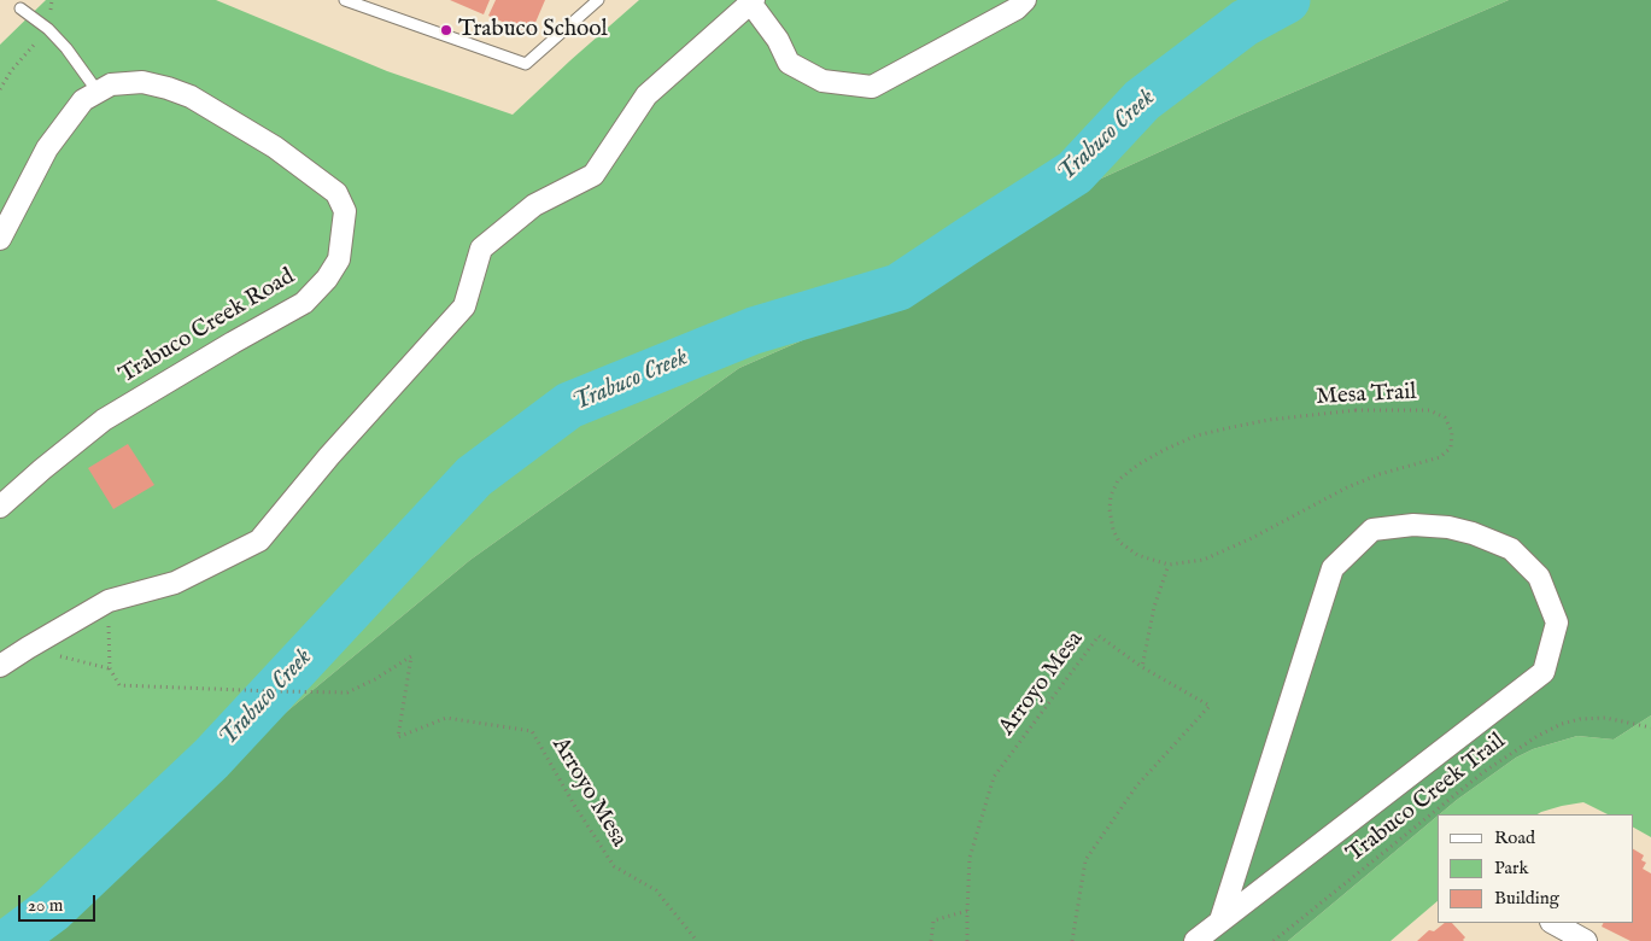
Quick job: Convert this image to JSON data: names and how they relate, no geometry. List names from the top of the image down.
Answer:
{
  "streets": {
    "street": ["Trabuco Creek Road"],
    "path": ["Mesa Trail", "Arroyo Mesa", "Trabuco Creek Trail"]
  },
  "water": ["Trabuco Creek"],
  "places": ["Trabuco School"],
  "legend": ["Road", "Park", "Building"],
  "scale_bar": "20 m"
}
